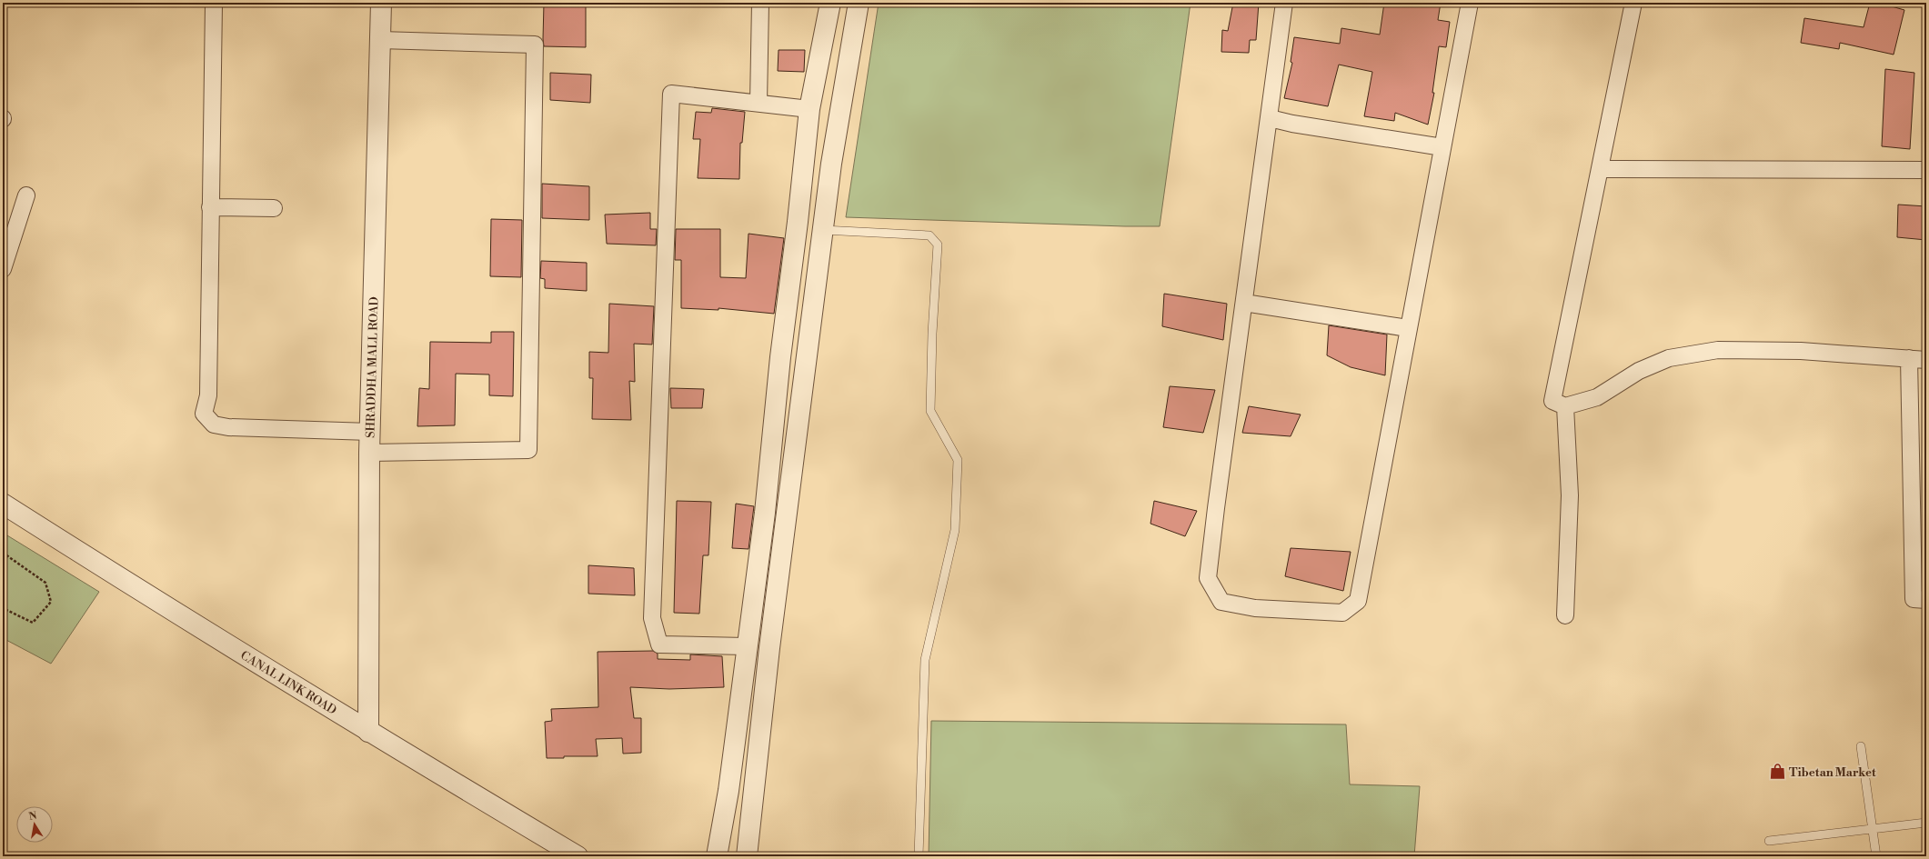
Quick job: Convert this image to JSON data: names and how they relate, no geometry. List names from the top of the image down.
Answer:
{
  "streets": {
    "street": ["SHRADDHA MALL ROAD", "CANAL LINK ROAD"]
  },
  "crossings": [
    ["SHRADDHA MALL ROAD", "CANAL LINK ROAD"]
  ],
  "places": {
    "shop": ["Tibetan Market"]
  },
  "north": "top"
}
